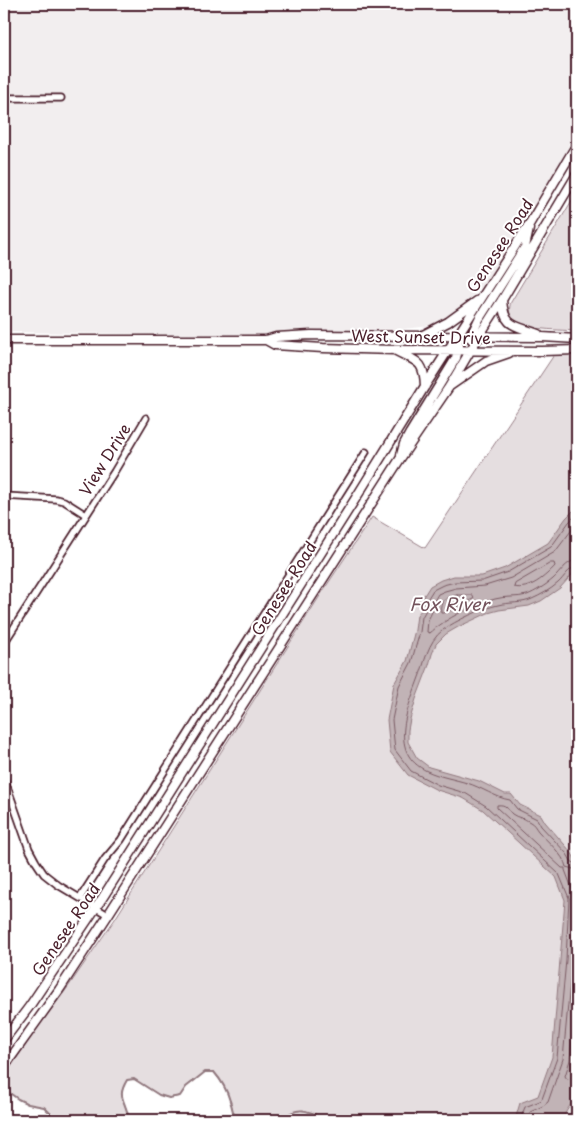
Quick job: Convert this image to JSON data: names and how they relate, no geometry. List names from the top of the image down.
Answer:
{
  "streets": {
    "main road": ["Genesee Road", "West Sunset Drive"],
    "street": ["View Drive"]
  },
  "crossings": [
    ["Genesee Road", "West Sunset Drive"]
  ],
  "water": ["Fox River"]
}
